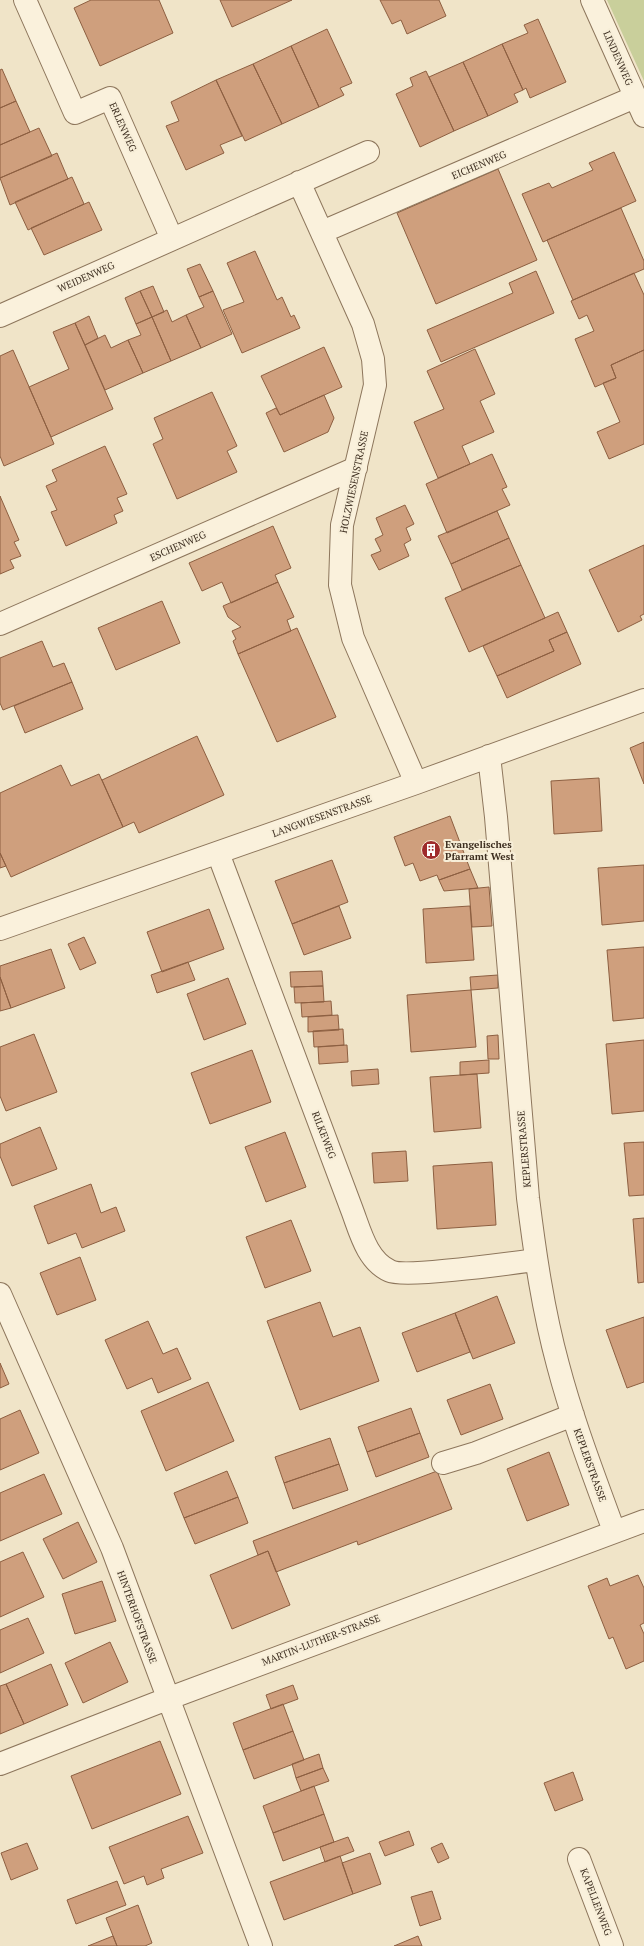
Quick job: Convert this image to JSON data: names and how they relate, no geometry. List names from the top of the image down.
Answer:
{
  "streets": {
    "street": [
      "LINDENWEG",
      "ERLENWEG",
      "EICHENWEG",
      "WEIDENWEG",
      "HOLZWIESENSTRASSE",
      "ESCHENWEG",
      "LANGWIESENSTRASSE",
      "RILKEWEG",
      "KEPLERSTRASSE",
      "HINTERHOFSTRASSE",
      "MARTIN-LUTHER-STRASSE",
      "KAPELLENWEG"
    ]
  },
  "crossings": [
    ["LINDENWEG", "EICHENWEG"],
    ["ERLENWEG", "WEIDENWEG"],
    ["EICHENWEG", "HOLZWIESENSTRASSE"],
    ["HOLZWIESENSTRASSE", "ESCHENWEG"],
    ["HOLZWIESENSTRASSE", "LANGWIESENSTRASSE"],
    ["LANGWIESENSTRASSE", "RILKEWEG"],
    ["LANGWIESENSTRASSE", "KEPLERSTRASSE"],
    ["RILKEWEG", "KEPLERSTRASSE"],
    ["KEPLERSTRASSE", "MARTIN-LUTHER-STRASSE"],
    ["HINTERHOFSTRASSE", "MARTIN-LUTHER-STRASSE"]
  ],
  "places": {
    "building": ["Evangelisches Pfarramt West"]
  }
}
